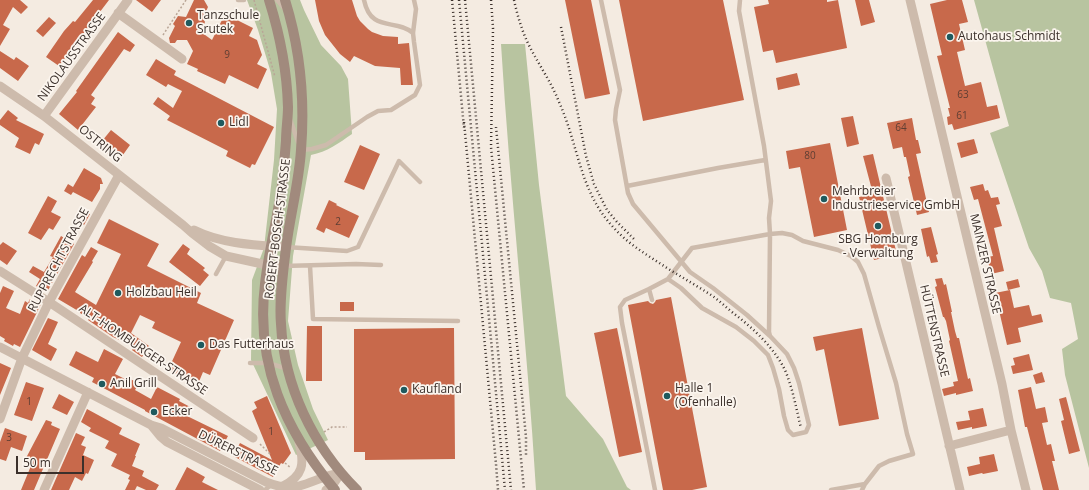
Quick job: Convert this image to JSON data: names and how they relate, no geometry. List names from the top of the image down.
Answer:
{
  "streets": {
    "main road": ["ROBERT-BOSCH-STRASSE"],
    "street": [
      "NIKOLAUSSTRASSE",
      "OSTRING",
      "RUPPRECHTSTRASSE",
      "MAINZER STRASSE",
      "HÜTTENSTRASSE",
      "ALT-HOMBURGER-STRASSE",
      "DÜRERSTRASSE"
    ]
  },
  "crossings": [
    ["NIKOLAUSSTRASSE", "OSTRING"],
    ["OSTRING", "ROBERT-BOSCH-STRASSE"],
    ["OSTRING", "RUPPRECHTSTRASSE"],
    ["ROBERT-BOSCH-STRASSE", "DÜRERSTRASSE"],
    ["RUPPRECHTSTRASSE", "ALT-HOMBURGER-STRASSE"],
    ["RUPPRECHTSTRASSE", "DÜRERSTRASSE"]
  ],
  "places": [
    "Tanzschule Srutek",
    "Autohaus Schmidt",
    "Lidl",
    "Mehrbreier Industrieservice GmbH",
    "SBG Homburg - Verwaltung",
    "Holzbau Heil",
    "Das Futterhaus",
    "Anil Grill",
    "Kaufland",
    "Halle 1 (Ofenhalle)",
    "Ecker"
  ],
  "house_numbers": [
    "9",
    "63",
    "61",
    "64",
    "80",
    "2",
    "1",
    "1",
    "3"
  ],
  "scale_bar": "50 m"
}
